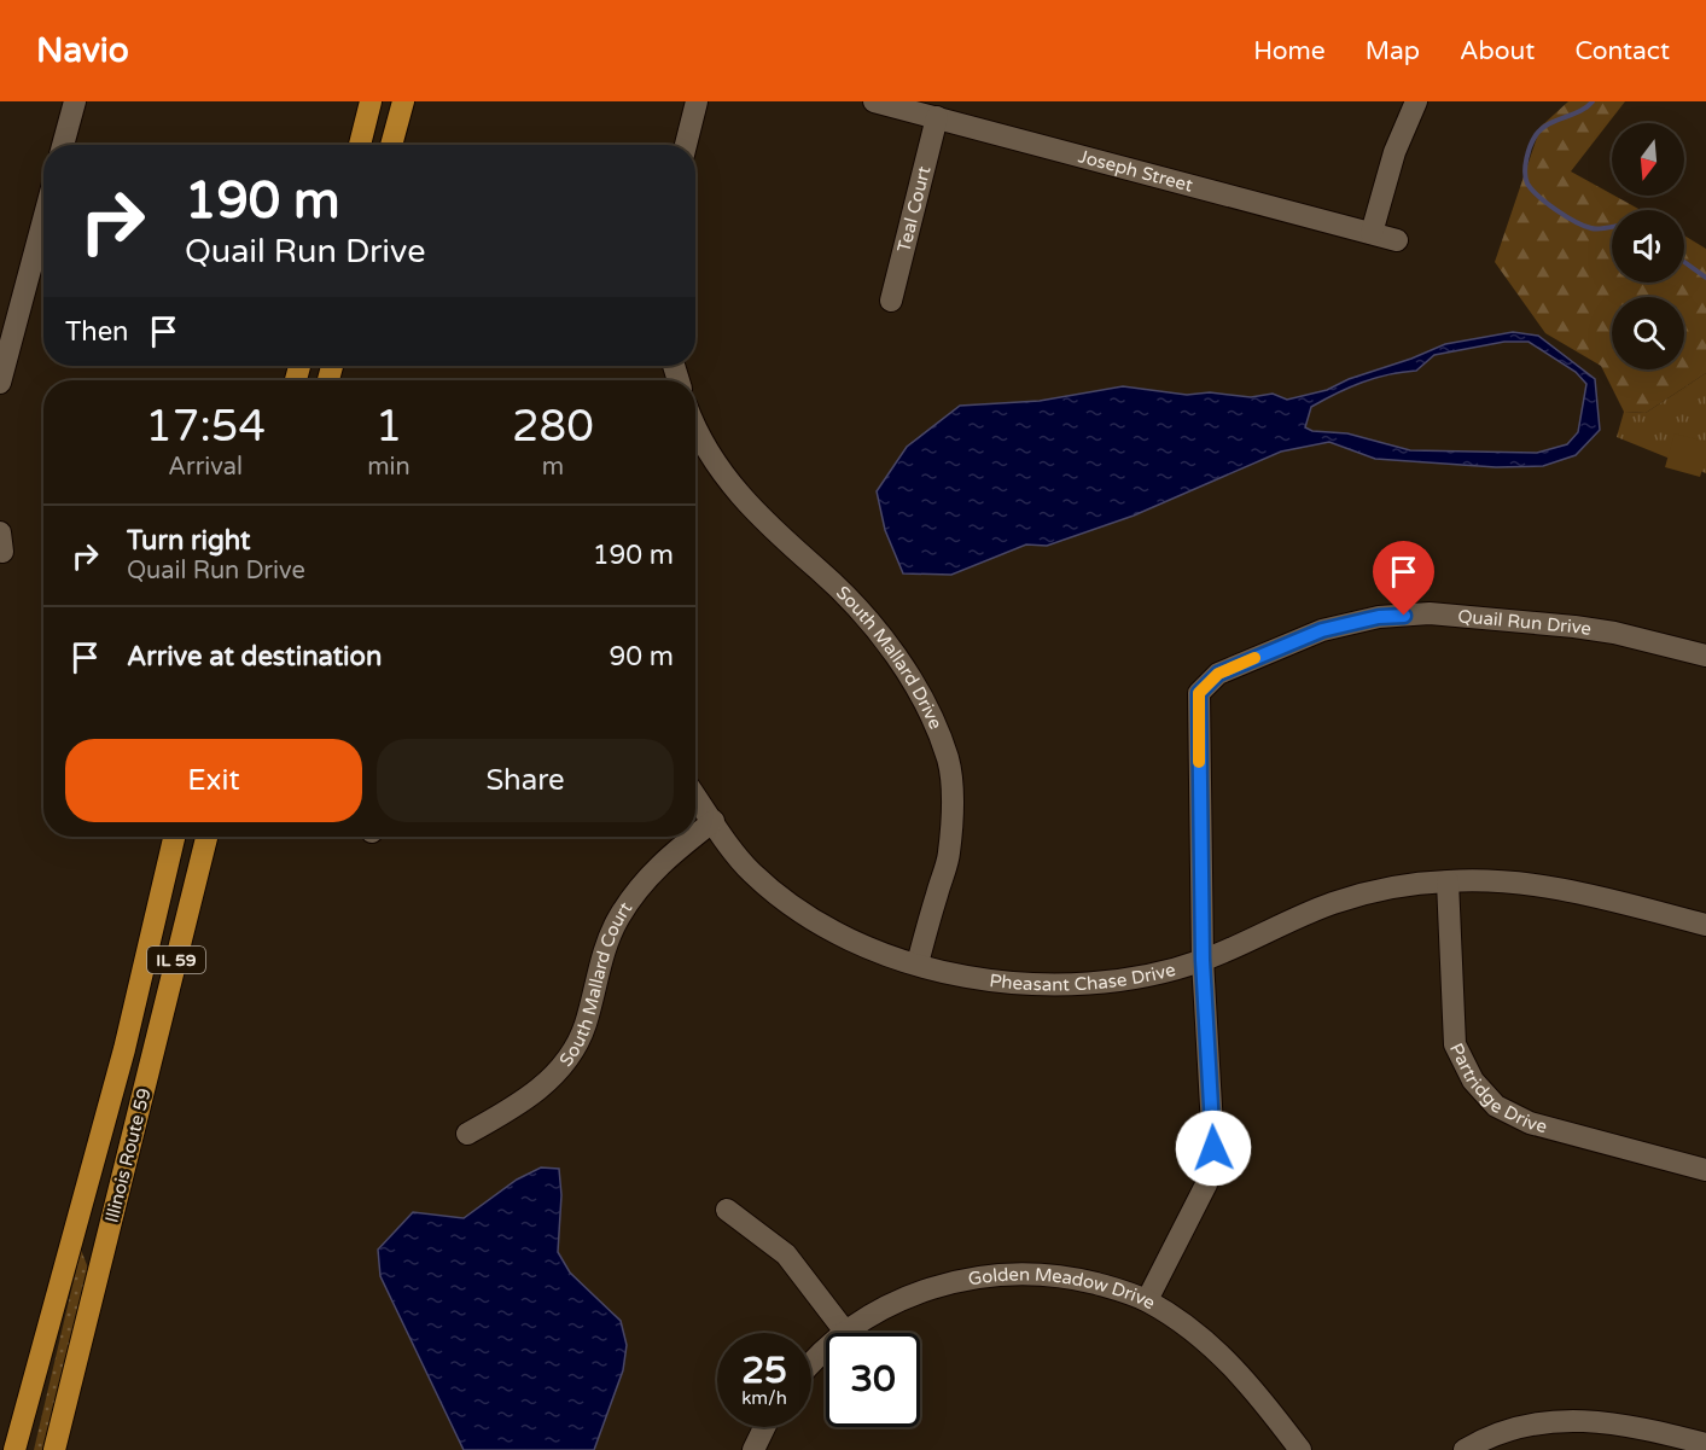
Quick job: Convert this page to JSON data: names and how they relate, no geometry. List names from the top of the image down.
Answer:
{
  "streets": {
    "main road": ["IL 59", "Illinois Route 59"],
    "street": [
      "Joseph Street",
      "Teal Court",
      "Quail Run Drive",
      "South Mallard Drive",
      "Pheasant Chase Drive",
      "South Mallard Court",
      "Partridge Drive",
      "Golden Meadow Drive"
    ]
  },
  "crossings": [
    ["Joseph Street", "Teal Court"],
    ["Quail Run Drive", "Pheasant Chase Drive"],
    ["Quail Run Drive", "Golden Meadow Drive"],
    ["South Mallard Drive", "Pheasant Chase Drive"],
    ["Pheasant Chase Drive", "South Mallard Court"],
    ["Pheasant Chase Drive", "Partridge Drive"]
  ],
  "north": "bottom",
  "page": {
    "header": "Navio",
    "nav": [
      "Home",
      "Map",
      "About",
      "Contact"
    ],
    "turn": ["190 m", "Quail Run Drive"],
    "then": "Then",
    "eta": [
      "17:54",
      "Arrival",
      "1",
      "min",
      "280",
      "m"
    ],
    "list": [
      {
        "name": "Turn right",
        "note": "Quail Run Drive",
        "value": "190 m"
      },
      {
        "name": "Arrive at destination",
        "value": "90 m"
      }
    ],
    "buttons": ["Exit", "Share"],
    "speed": "25 km/h",
    "limit": "30"
  }
}
